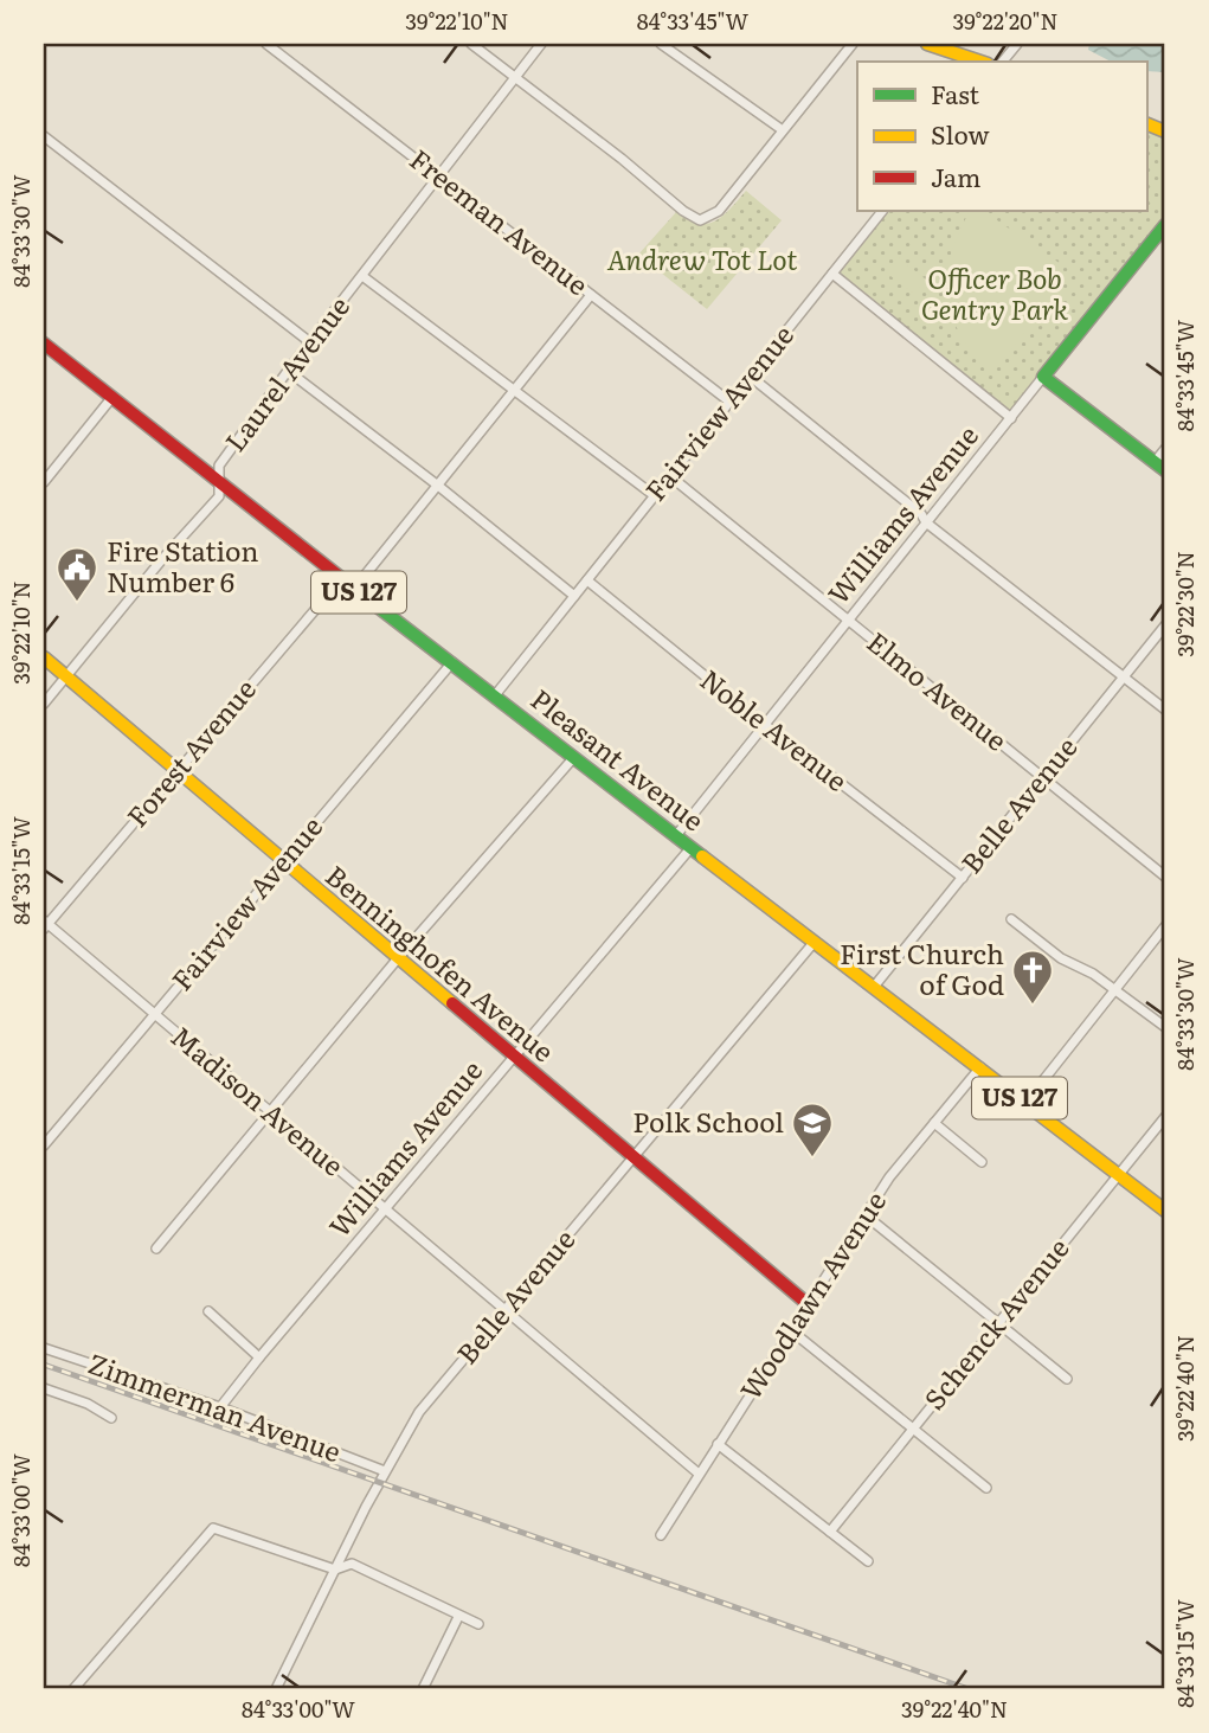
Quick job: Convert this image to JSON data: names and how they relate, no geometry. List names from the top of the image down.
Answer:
{
  "streets": {
    "street": [
      "Freeman Avenue",
      "Laurel Avenue",
      "Fairview Avenue",
      "Williams Avenue",
      "US 127",
      "Elmo Avenue",
      "Noble Avenue",
      "Forest Avenue",
      "Pleasant Avenue",
      "Belle Avenue",
      "Benninghofen Avenue",
      "Madison Avenue",
      "Woodlawn Avenue",
      "Schenck Avenue",
      "Zimmerman Avenue"
    ]
  },
  "crossings": [
    ["Freeman Avenue", "Laurel Avenue"],
    ["Freeman Avenue", "Fairview Avenue"],
    ["Laurel Avenue", "Pleasant Avenue"],
    ["Laurel Avenue", "Benninghofen Avenue"],
    ["Fairview Avenue", "Elmo Avenue"],
    ["Fairview Avenue", "Noble Avenue"],
    ["Fairview Avenue", "Pleasant Avenue"],
    ["Fairview Avenue", "Benninghofen Avenue"],
    ["Fairview Avenue", "Madison Avenue"],
    ["Williams Avenue", "Elmo Avenue"],
    ["Williams Avenue", "Noble Avenue"],
    ["Williams Avenue", "Pleasant Avenue"],
    ["Williams Avenue", "Benninghofen Avenue"],
    ["Williams Avenue", "Madison Avenue"],
    ["Williams Avenue", "Zimmerman Avenue"],
    ["Elmo Avenue", "Belle Avenue"],
    ["Noble Avenue", "Belle Avenue"],
    ["Forest Avenue", "Pleasant Avenue"],
    ["Forest Avenue", "Benninghofen Avenue"],
    ["Forest Avenue", "Madison Avenue"],
    ["Pleasant Avenue", "Belle Avenue"],
    ["Pleasant Avenue", "Woodlawn Avenue"],
    ["Pleasant Avenue", "Schenck Avenue"],
    ["Belle Avenue", "Benninghofen Avenue"],
    ["Belle Avenue", "Madison Avenue"],
    ["Belle Avenue", "Zimmerman Avenue"],
    ["Benninghofen Avenue", "Woodlawn Avenue"],
    ["Madison Avenue", "Woodlawn Avenue"]
  ],
  "parks": ["Andrew Tot Lot", "Officer Bob Gentry Park"],
  "places": {
    "public building": ["Fire Station Number 6"],
    "church": ["First Church of God"],
    "school or university": ["Polk School"]
  },
  "legend": ["Fast", "Slow", "Jam"],
  "coordinates": [
    "39°22'10\"N",
    "84°33'45\"W",
    "39°22'20\"N",
    "84°33'30\"W",
    "39°22'30\"N",
    "84°33'15\"W",
    "39°22'40\"N",
    "84°33'00\"W"
  ]
}
